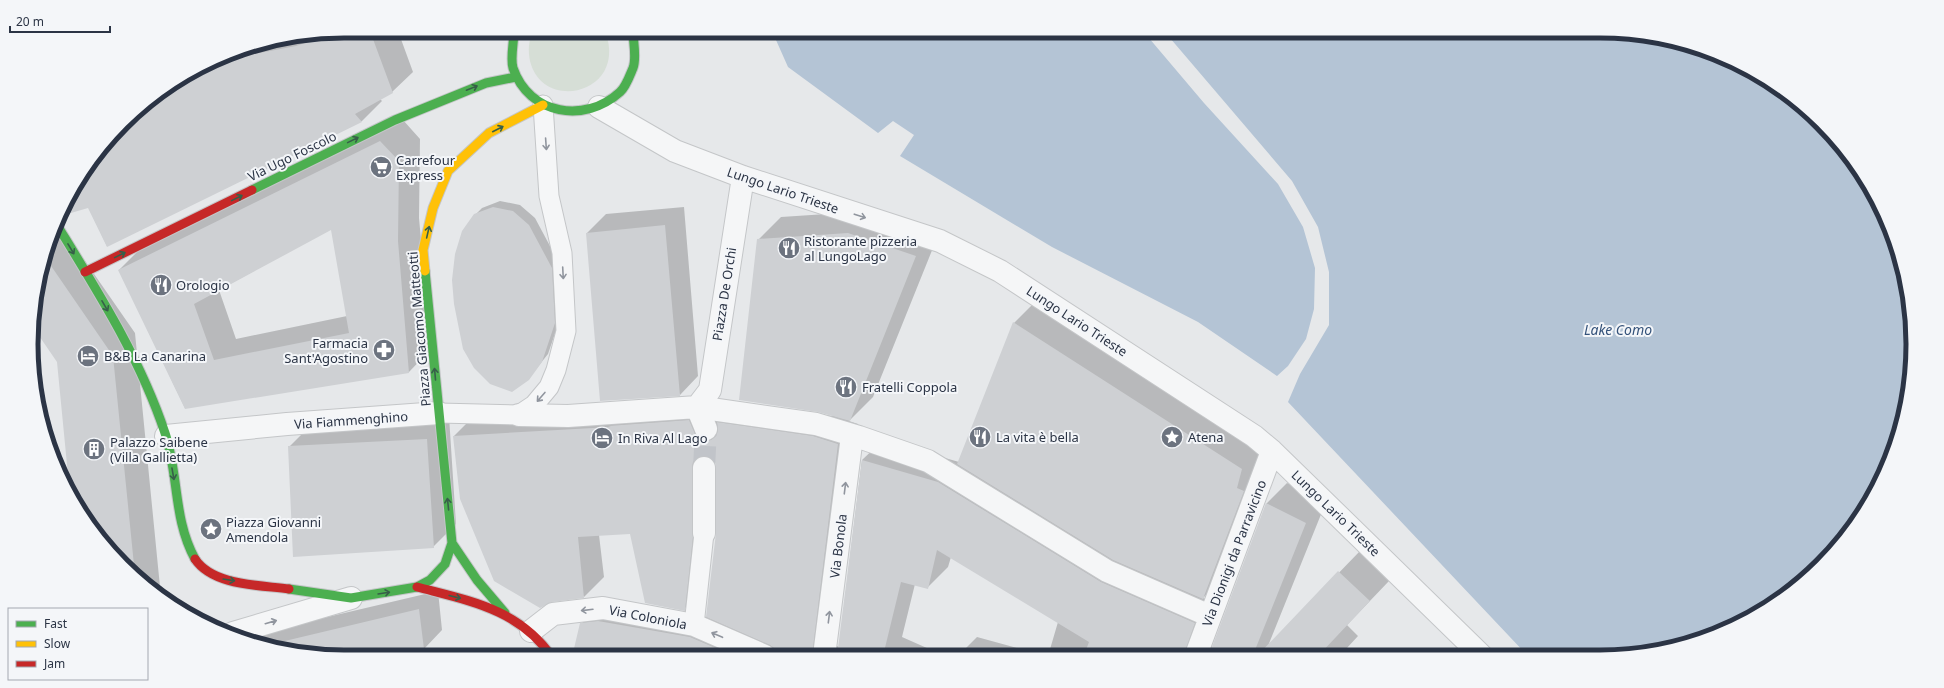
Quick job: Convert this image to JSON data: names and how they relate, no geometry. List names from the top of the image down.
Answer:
{
  "streets": {
    "main road": ["Via Ugo Foscolo", "Piazza Giacomo Matteotti"],
    "street": [
      "Lungo Lario Trieste",
      "Piazza De Orchi",
      "Via Fiammenghino",
      "Via Bonola",
      "Via Dionigi da Parravicino",
      "Via Coloniola"
    ]
  },
  "crossings": [
    ["Lungo Lario Trieste", "Piazza De Orchi"],
    ["Lungo Lario Trieste", "Via Dionigi da Parravicino"],
    ["Piazza Giacomo Matteotti", "Via Fiammenghino"]
  ],
  "one_way": ["Via Ugo Foscolo", "Piazza Giacomo Matteotti"],
  "water": ["Lake Como"],
  "places": {
    "supermarket": ["Carrefour Express"],
    "restaurant": [
      "Ristorante pizzeria al LungoLago",
      "Orologio",
      "Fratelli Coppola",
      "La vita è bella"
    ],
    "pharmacy": ["Farmacia Sant'Agostino"],
    "hotel": ["B&B La Canarina", "In Riva Al Lago"],
    "place": ["Atena", "Piazza Giovanni Amendola"],
    "building": ["Palazzo Saibene (Villa Gallietta)"]
  },
  "legend": ["Fast", "Slow", "Jam"],
  "scale_bar": "20 m"
}
